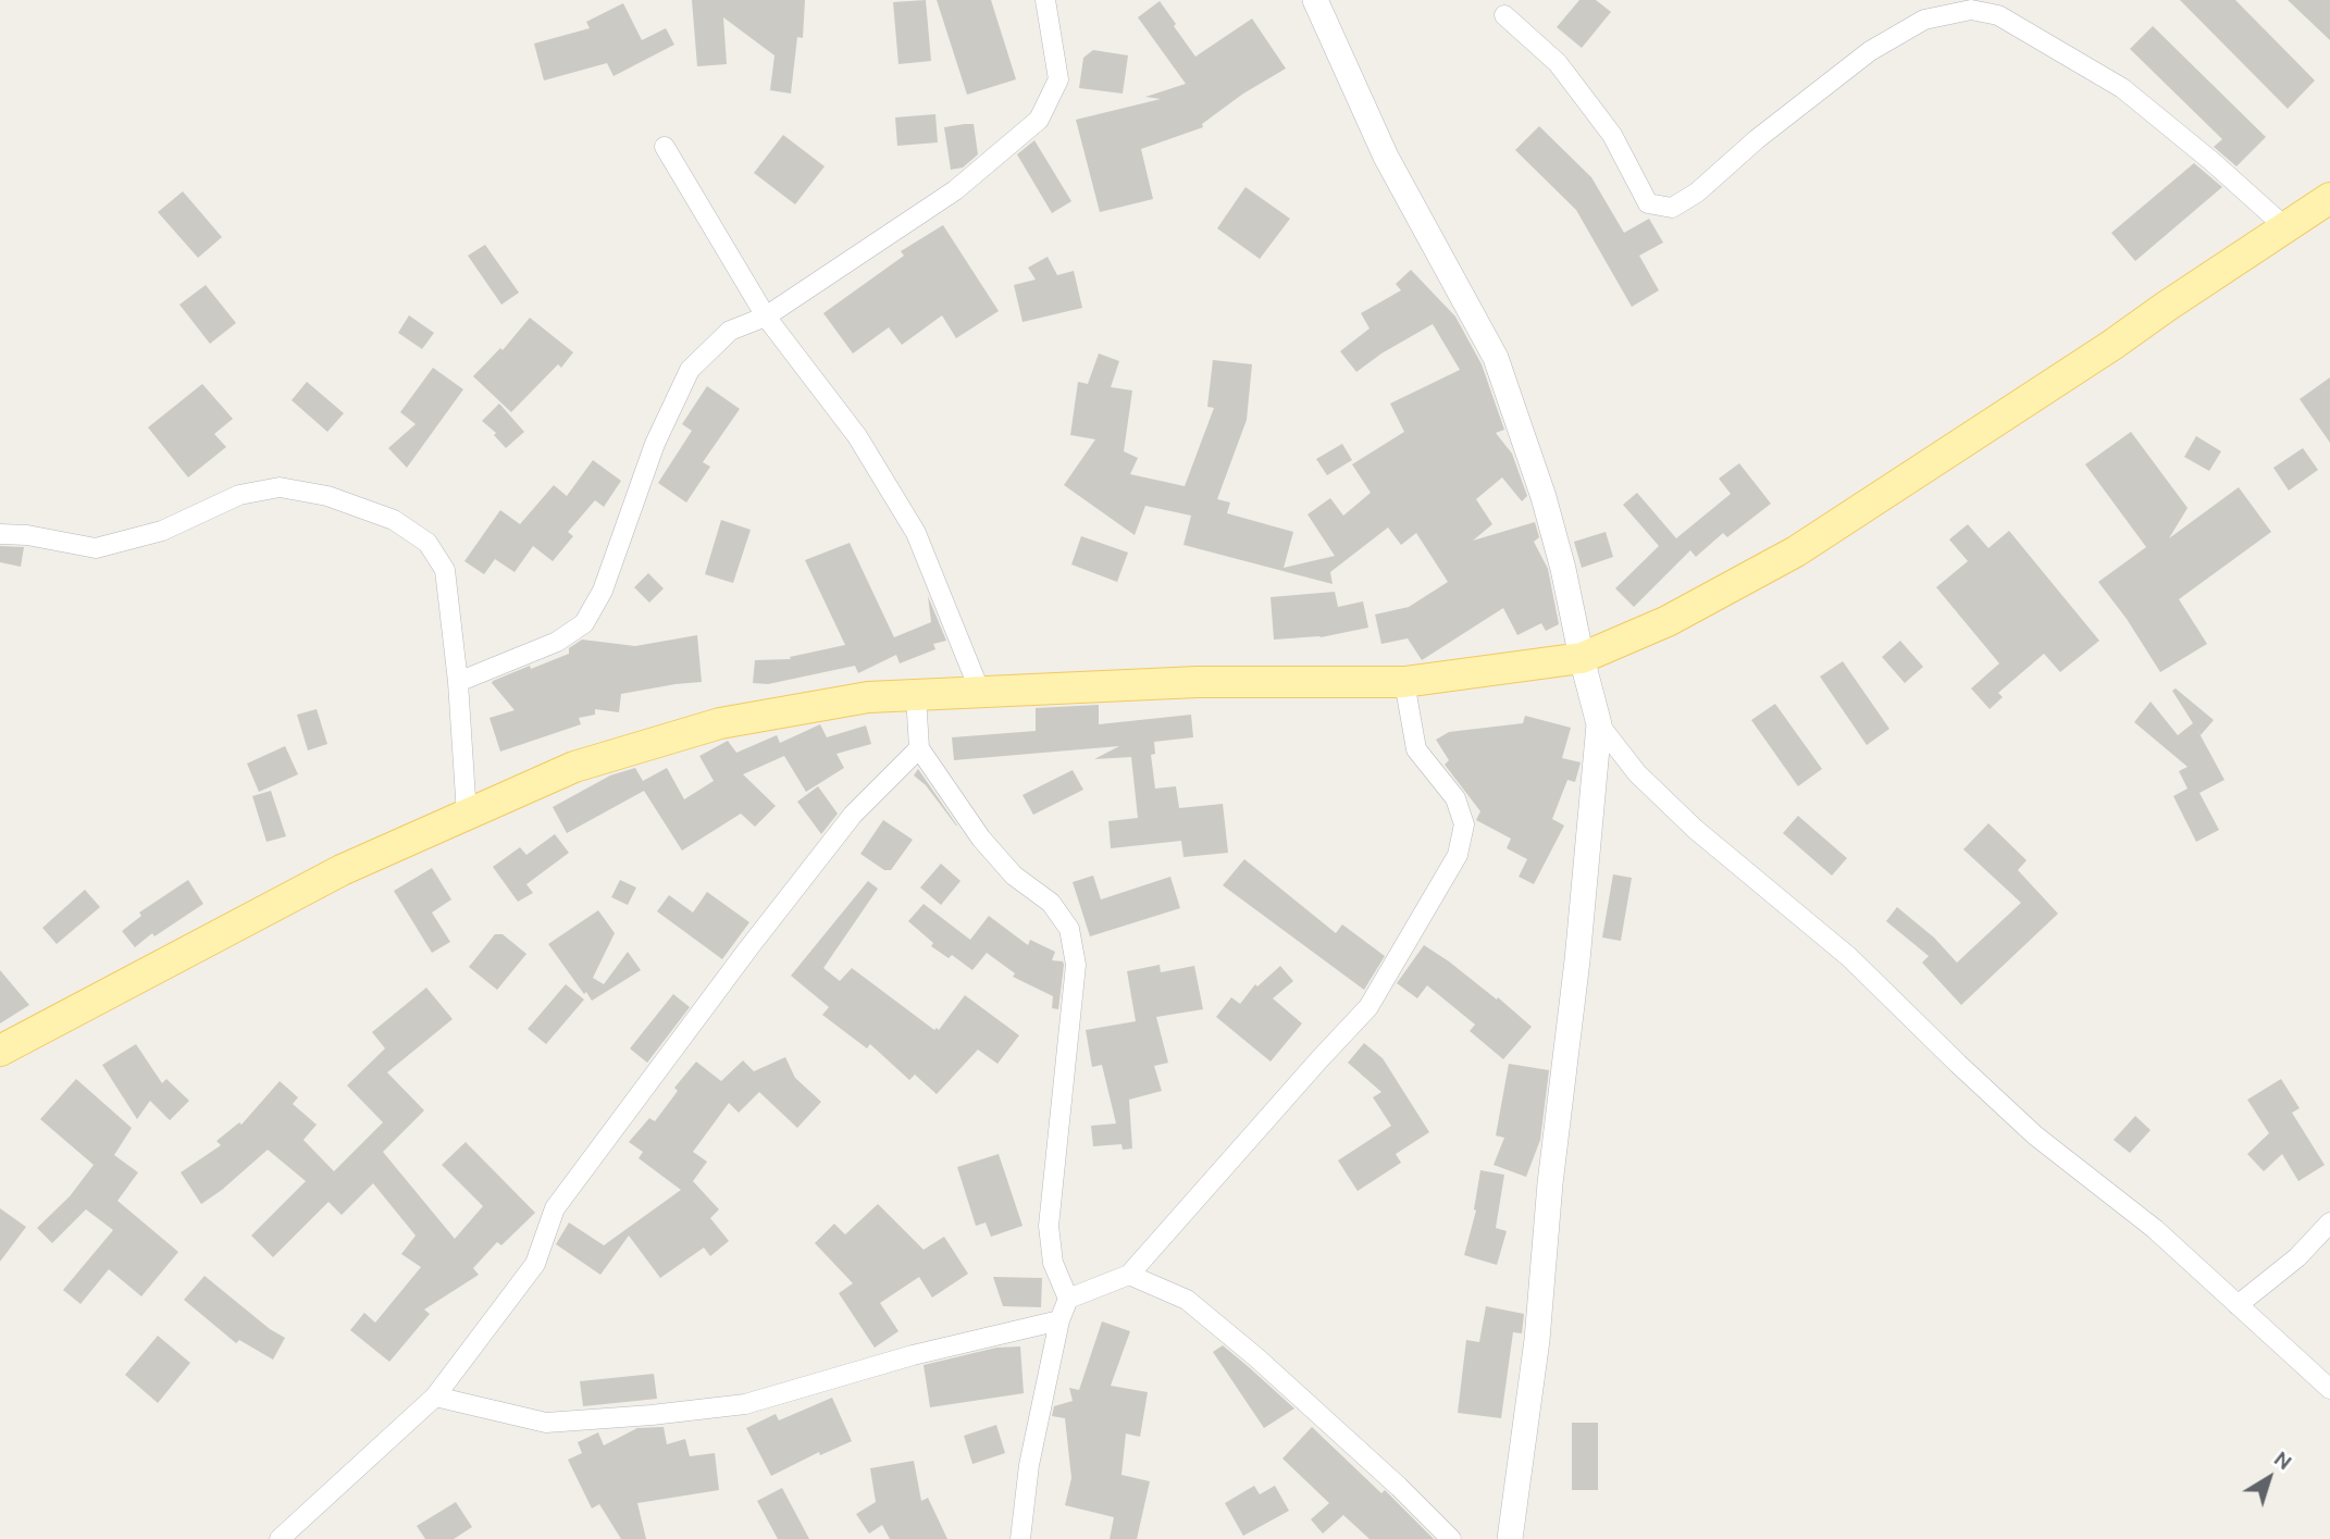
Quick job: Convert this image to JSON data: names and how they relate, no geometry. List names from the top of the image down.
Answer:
{
  "north": "top right"
}
